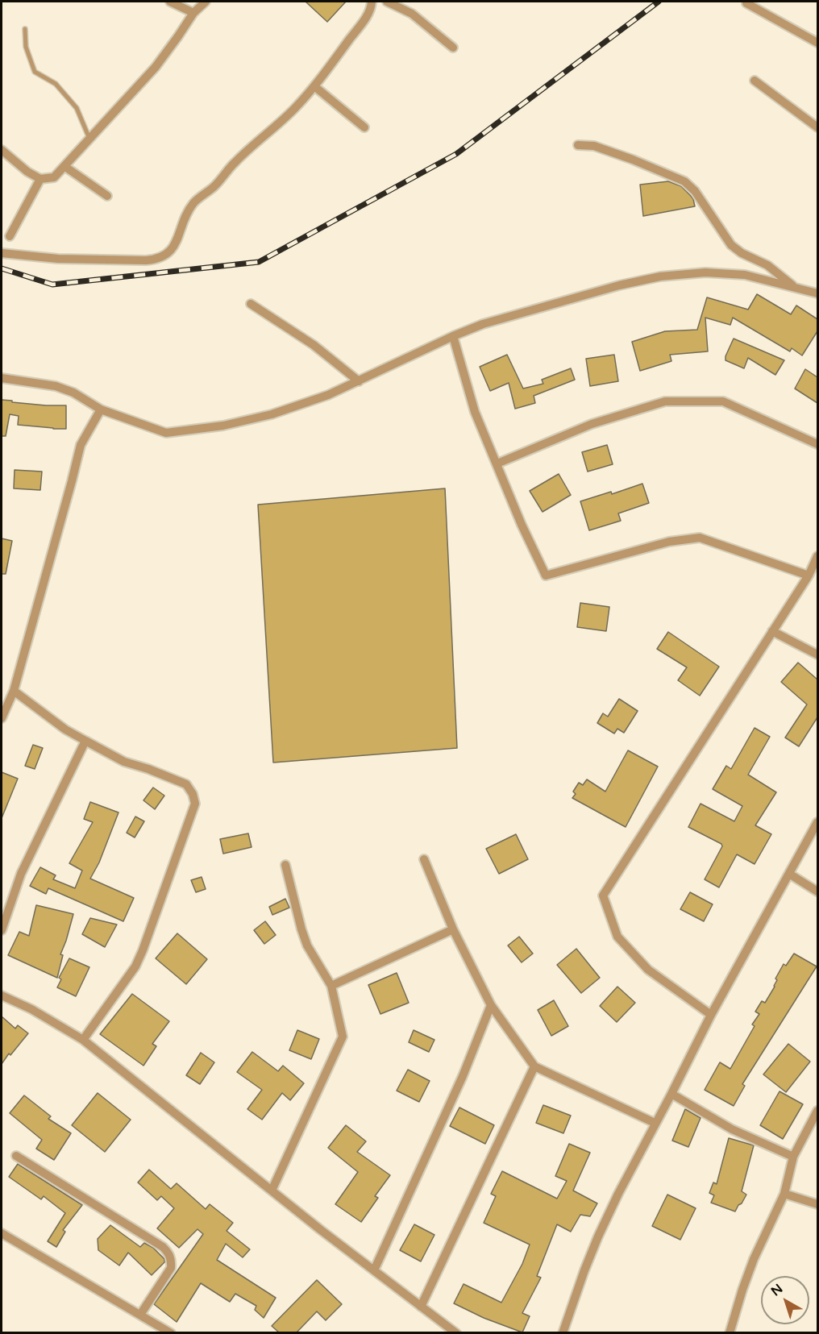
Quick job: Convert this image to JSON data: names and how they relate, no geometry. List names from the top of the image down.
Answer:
{
  "north": "top left"
}
